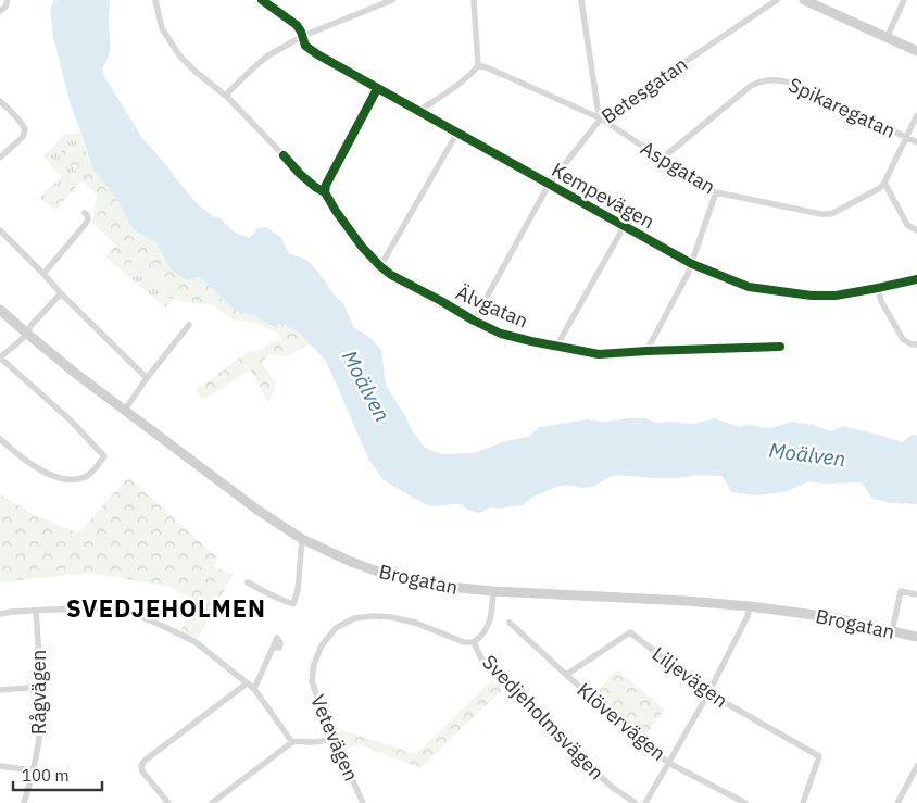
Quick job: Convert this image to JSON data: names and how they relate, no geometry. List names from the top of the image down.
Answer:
{
  "streets": {
    "main road": ["Brogatan"],
    "street": [
      "Betesgatan",
      "Spikaregatan",
      "Aspgatan",
      "Kempevägen",
      "Älvgatan",
      "Liljevägen",
      "Rågvägen",
      "Svedjeholmsvägen",
      "Klövervägen",
      "Vetevägen"
    ]
  },
  "crossings": [
    ["Betesgatan", "Aspgatan"],
    ["Betesgatan", "Kempevägen"],
    ["Betesgatan", "Älvgatan"],
    ["Spikaregatan", "Aspgatan"],
    ["Kempevägen", "Älvgatan"],
    ["Brogatan", "Svedjeholmsvägen"],
    ["Liljevägen", "Klövervägen"],
    ["Svedjeholmsvägen", "Vetevägen"]
  ],
  "districts": ["SVEDJEHOLMEN"],
  "water": ["Moälven"],
  "scale_bar": "100 m"
}
